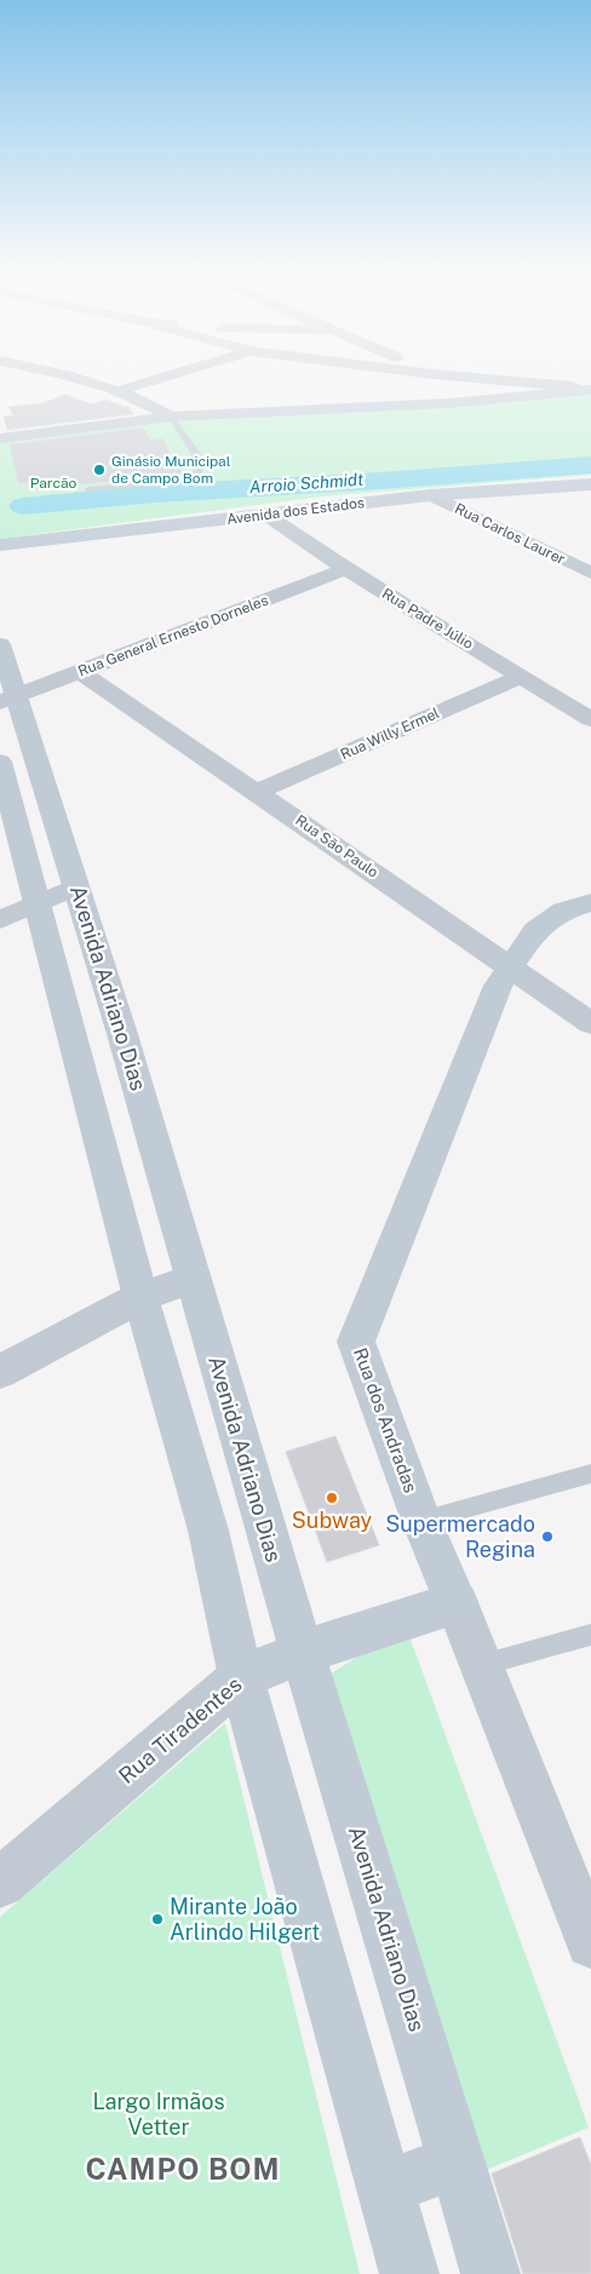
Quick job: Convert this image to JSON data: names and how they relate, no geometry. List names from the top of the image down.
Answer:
{
  "streets": {
    "street": [
      "Avenida dos Estados",
      "Rua Carlos Laurer",
      "Rua Padre Júlio",
      "Rua General Ernesto Dorneles",
      "Rua Willy Ermel",
      "Rua São Paulo",
      "Avenida Adriano Dias",
      "Rua dos Andradas",
      "Rua Tiradentes"
    ]
  },
  "crossings": [
    ["Avenida dos Estados", "Rua Carlos Laurer"],
    ["Avenida dos Estados", "Rua Padre Júlio"],
    ["Rua Padre Júlio", "Rua General Ernesto Dorneles"],
    ["Rua Padre Júlio", "Rua Willy Ermel"],
    ["Rua General Ernesto Dorneles", "Rua São Paulo"],
    ["Rua General Ernesto Dorneles", "Avenida Adriano Dias"],
    ["Rua Willy Ermel", "Rua São Paulo"],
    ["Rua São Paulo", "Rua dos Andradas"],
    ["Avenida Adriano Dias", "Rua Tiradentes"],
    ["Rua dos Andradas", "Rua Tiradentes"]
  ],
  "districts": ["CAMPO BOM"],
  "water": ["Arroio Schmidt"],
  "parks": ["Parcão", "Largo Irmãos Vetter"],
  "places": [
    "Ginásio Municipal de Campo Bom",
    "Subway",
    "Supermercado Regina",
    "Mirante João Arlindo Hilgert"
  ]
}
